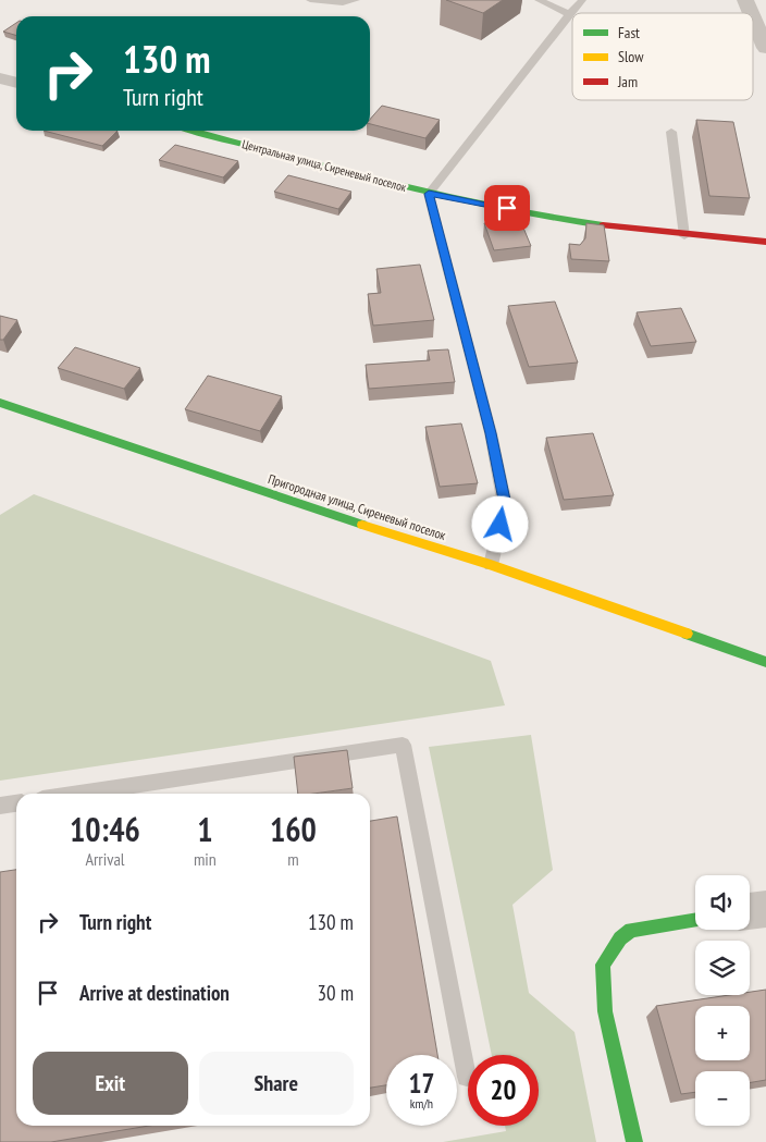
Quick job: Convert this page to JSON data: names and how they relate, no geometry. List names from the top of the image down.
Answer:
{
  "streets": {
    "street": ["Центральная улица, Сиреневый поселок", "Пригородная улица, Сиреневый поселок"]
  },
  "legend": ["Fast", "Slow", "Jam"],
  "page": {
    "turn": ["130 m", "Turn right"],
    "eta": [
      "10:46",
      "Arrival",
      "1",
      "min",
      "160",
      "m"
    ],
    "map_buttons": ["+", "−"],
    "list": [
      {
        "name": "Turn right",
        "value": "130 m"
      },
      {
        "name": "Arrive at destination",
        "value": "30 m"
      }
    ],
    "buttons": ["Exit", "Share"],
    "speed": "17 km/h",
    "limit": "20"
  }
}
